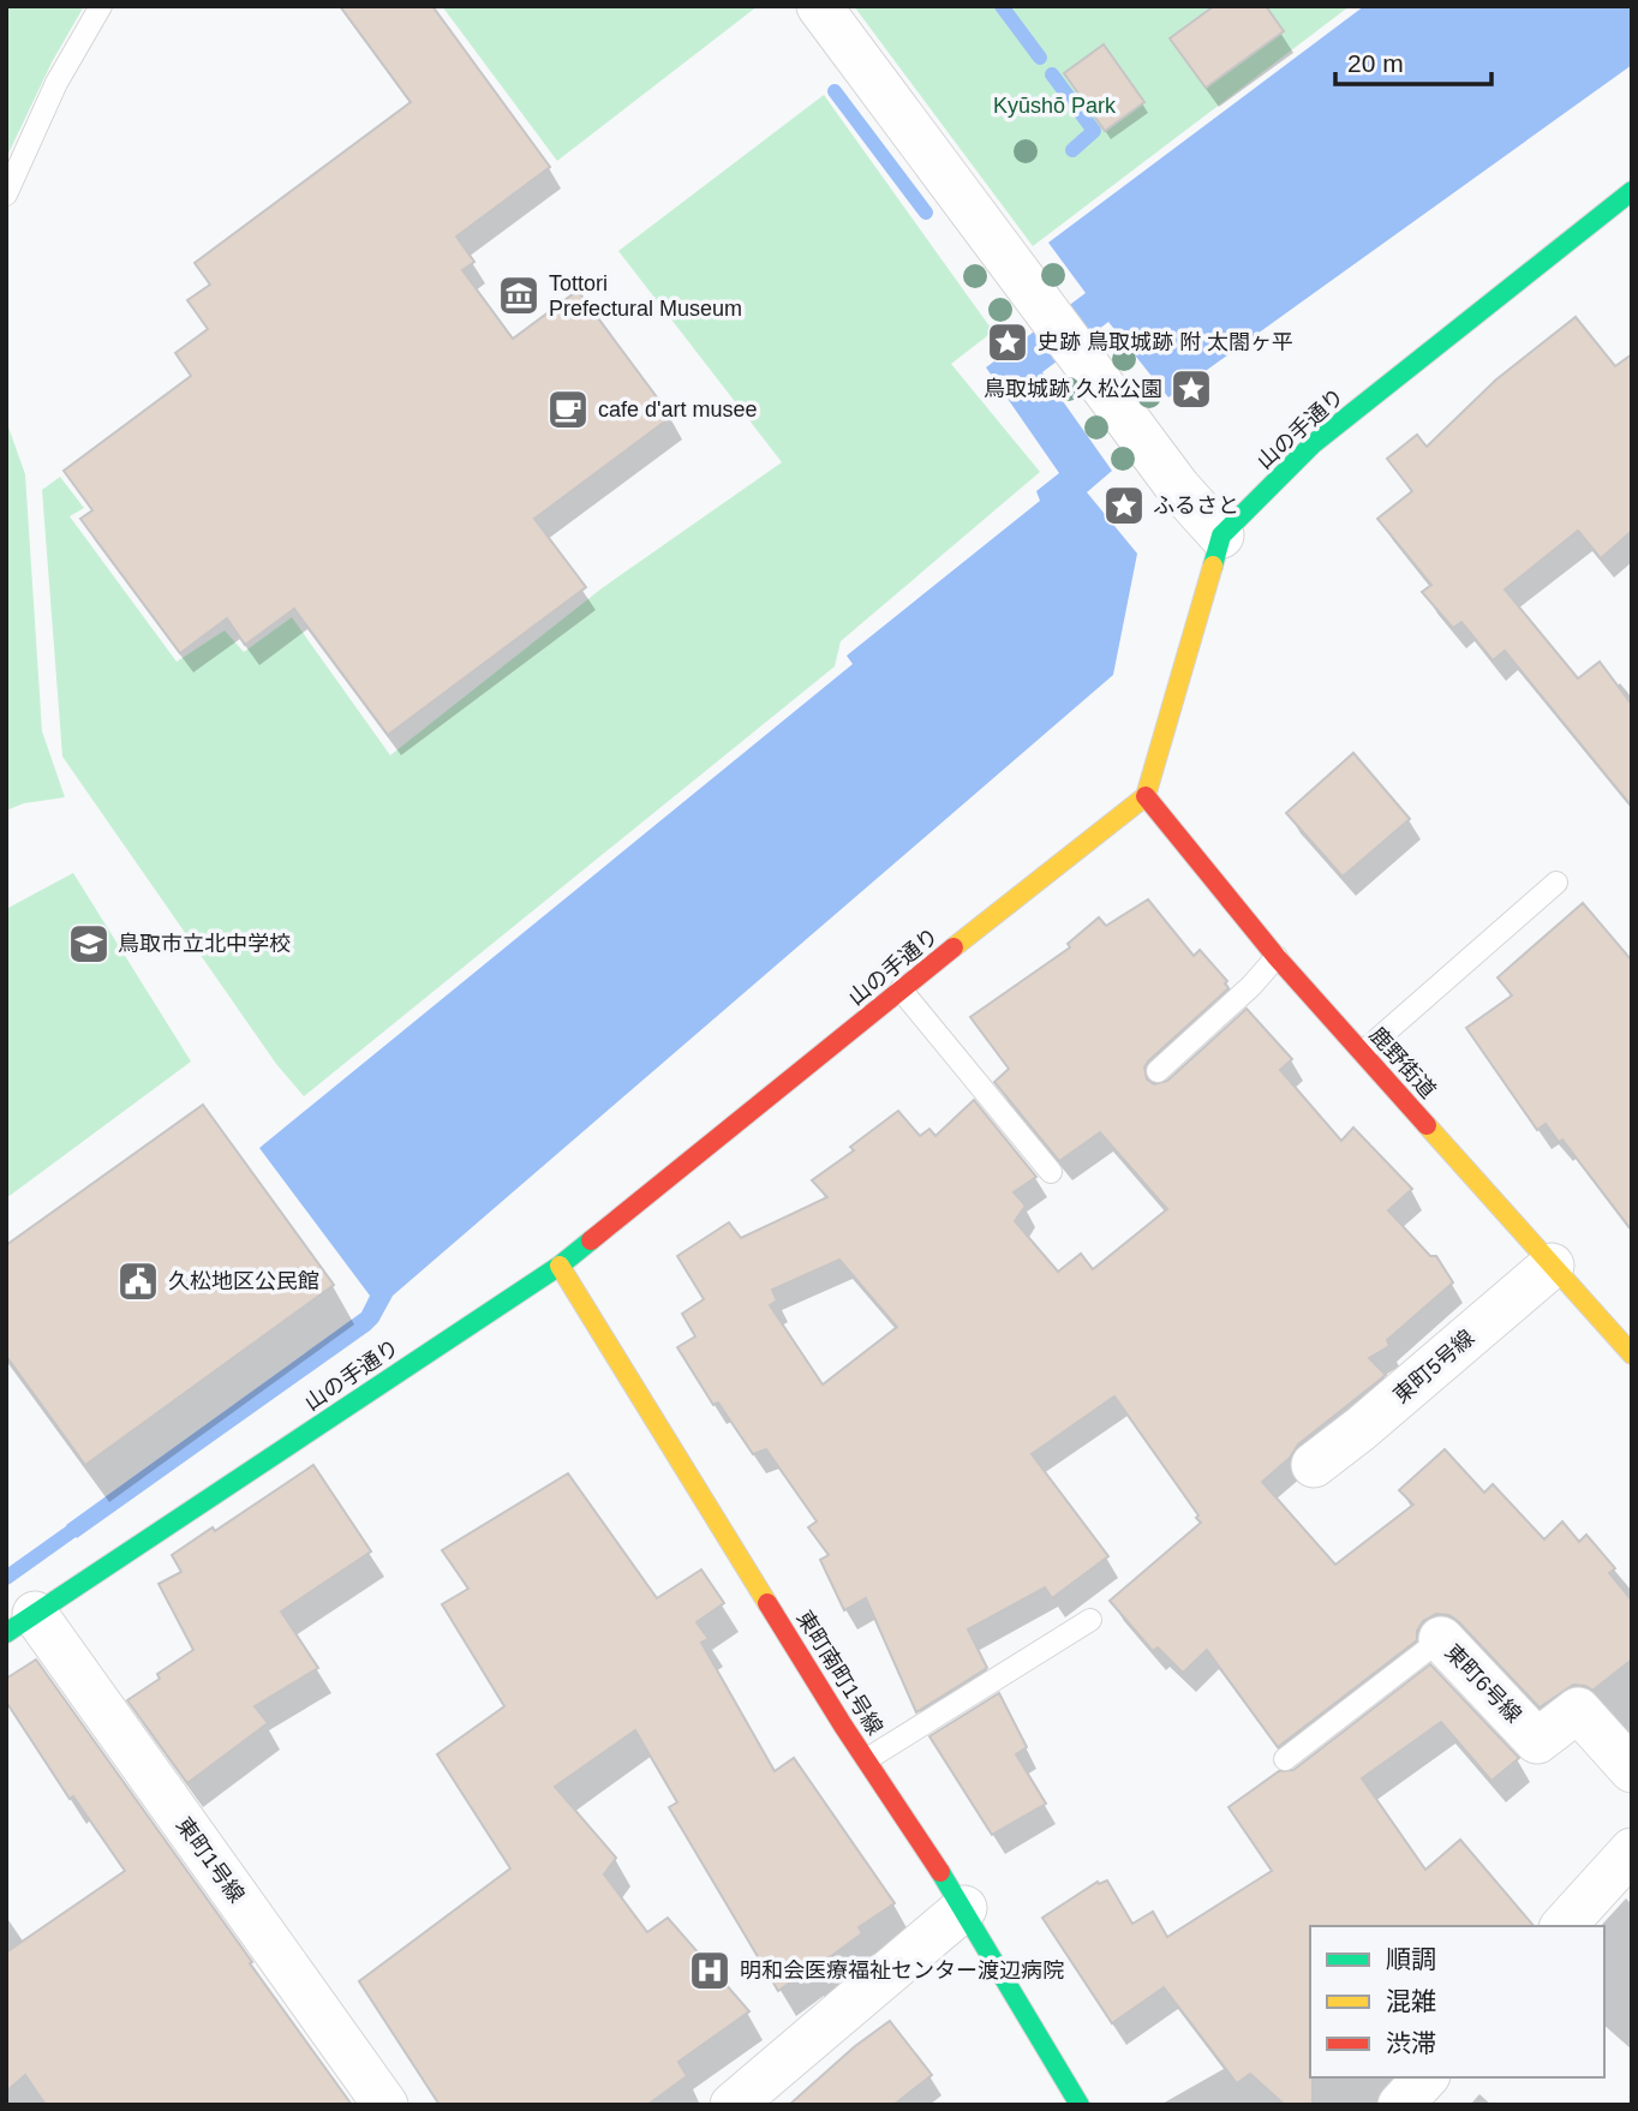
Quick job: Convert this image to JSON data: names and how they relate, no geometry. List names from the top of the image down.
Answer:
{
  "streets": {
    "street": [
      "山の手通り",
      "鹿野街道",
      "東町5号線",
      "東町南町1号線",
      "東町6号線",
      "東町1号線"
    ]
  },
  "crossings": [
    ["山の手通り", "鹿野街道"],
    ["山の手通り", "東町南町1号線"],
    ["山の手通り", "東町1号線"],
    ["鹿野街道", "東町5号線"]
  ],
  "parks": ["Kyūshō Park"],
  "places": {
    "museum": ["Tottori Prefectural Museum"],
    "place": ["史跡 鳥取城跡 附 太閤ヶ平", "鳥取城跡 久松公園", "ふるさと"],
    "cafe": ["cafe d'art musee"],
    "school or university": ["鳥取市立北中学校"],
    "public building": ["久松地区公民館"],
    "hospital": ["明和会医療福祉センター渡辺病院"]
  },
  "legend": ["順調", "混雑", "渋滞"],
  "scale_bar": "20 m"
}
